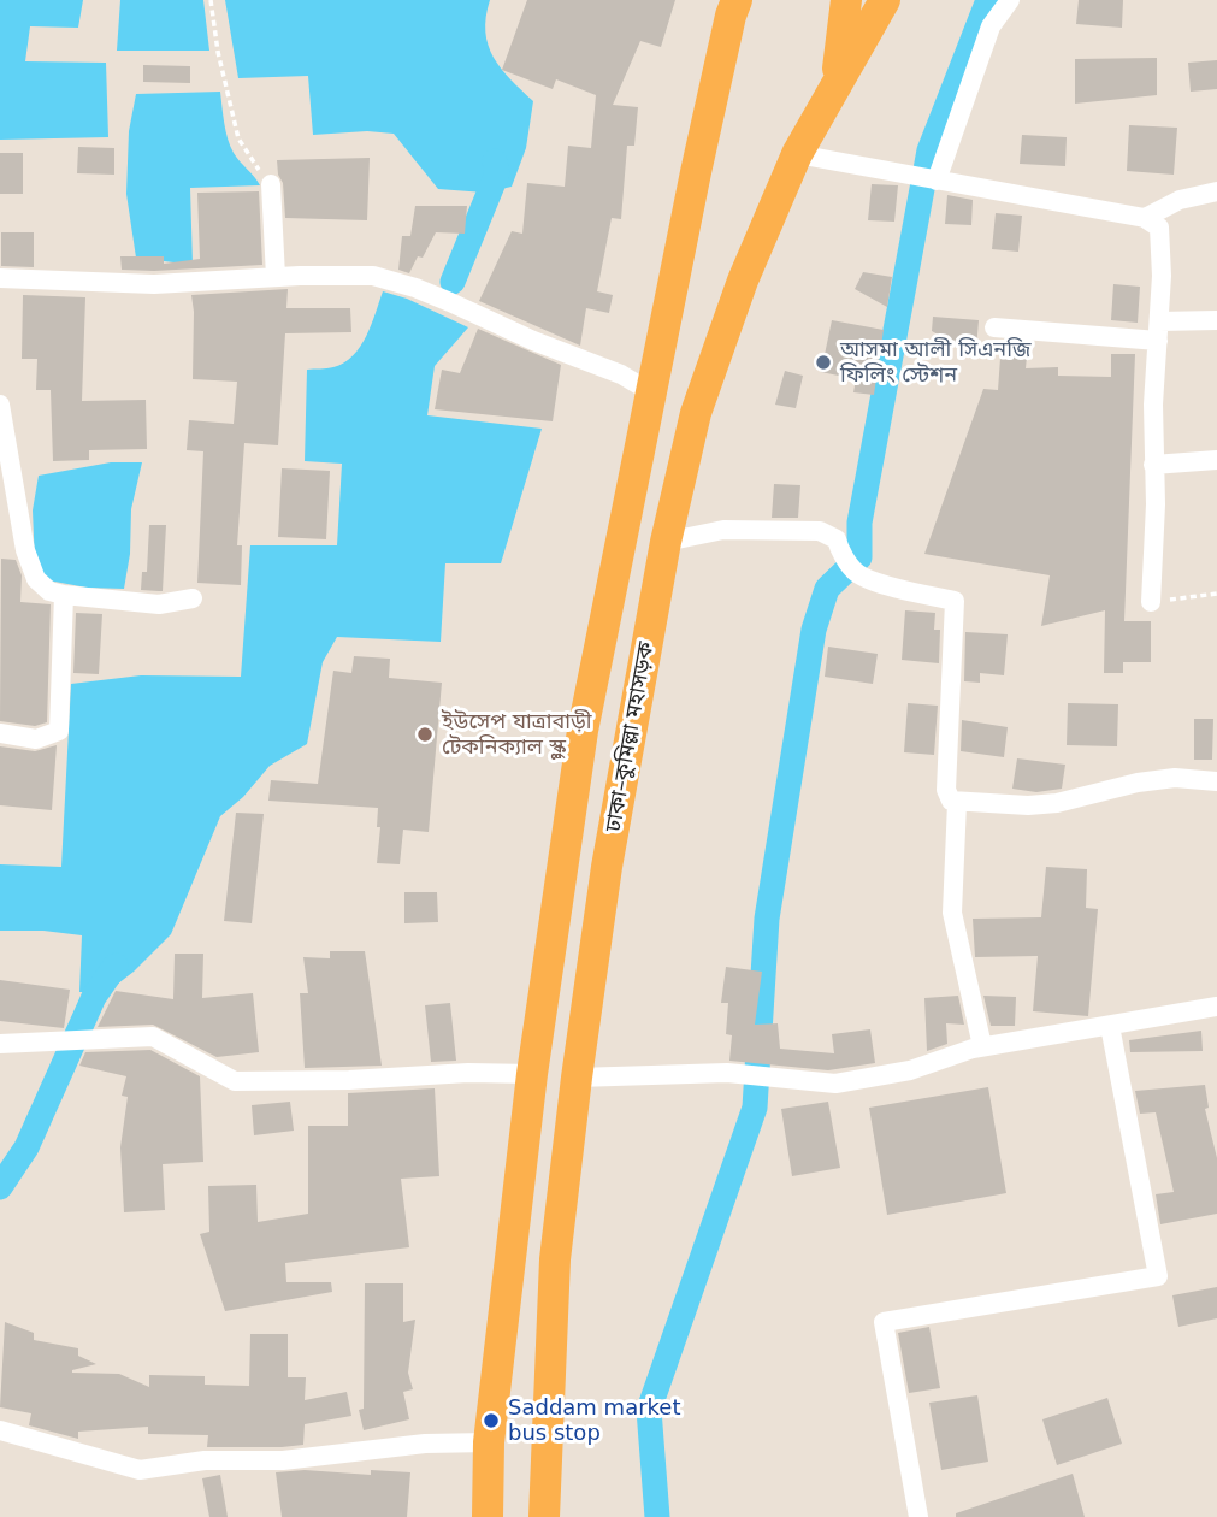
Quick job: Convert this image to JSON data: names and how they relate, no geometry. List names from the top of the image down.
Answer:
{
  "streets": {
    "highway": ["ঢাকা–কুমিল্লা মহাসড়ক"]
  },
  "places": ["আসমা আলী সিএনজি ফিলিং স্টেশন", "ইউসেপ যাত্রাবাড়ী টেকনিক্যাল স্কুল", "Saddam market bus stop"]
}
